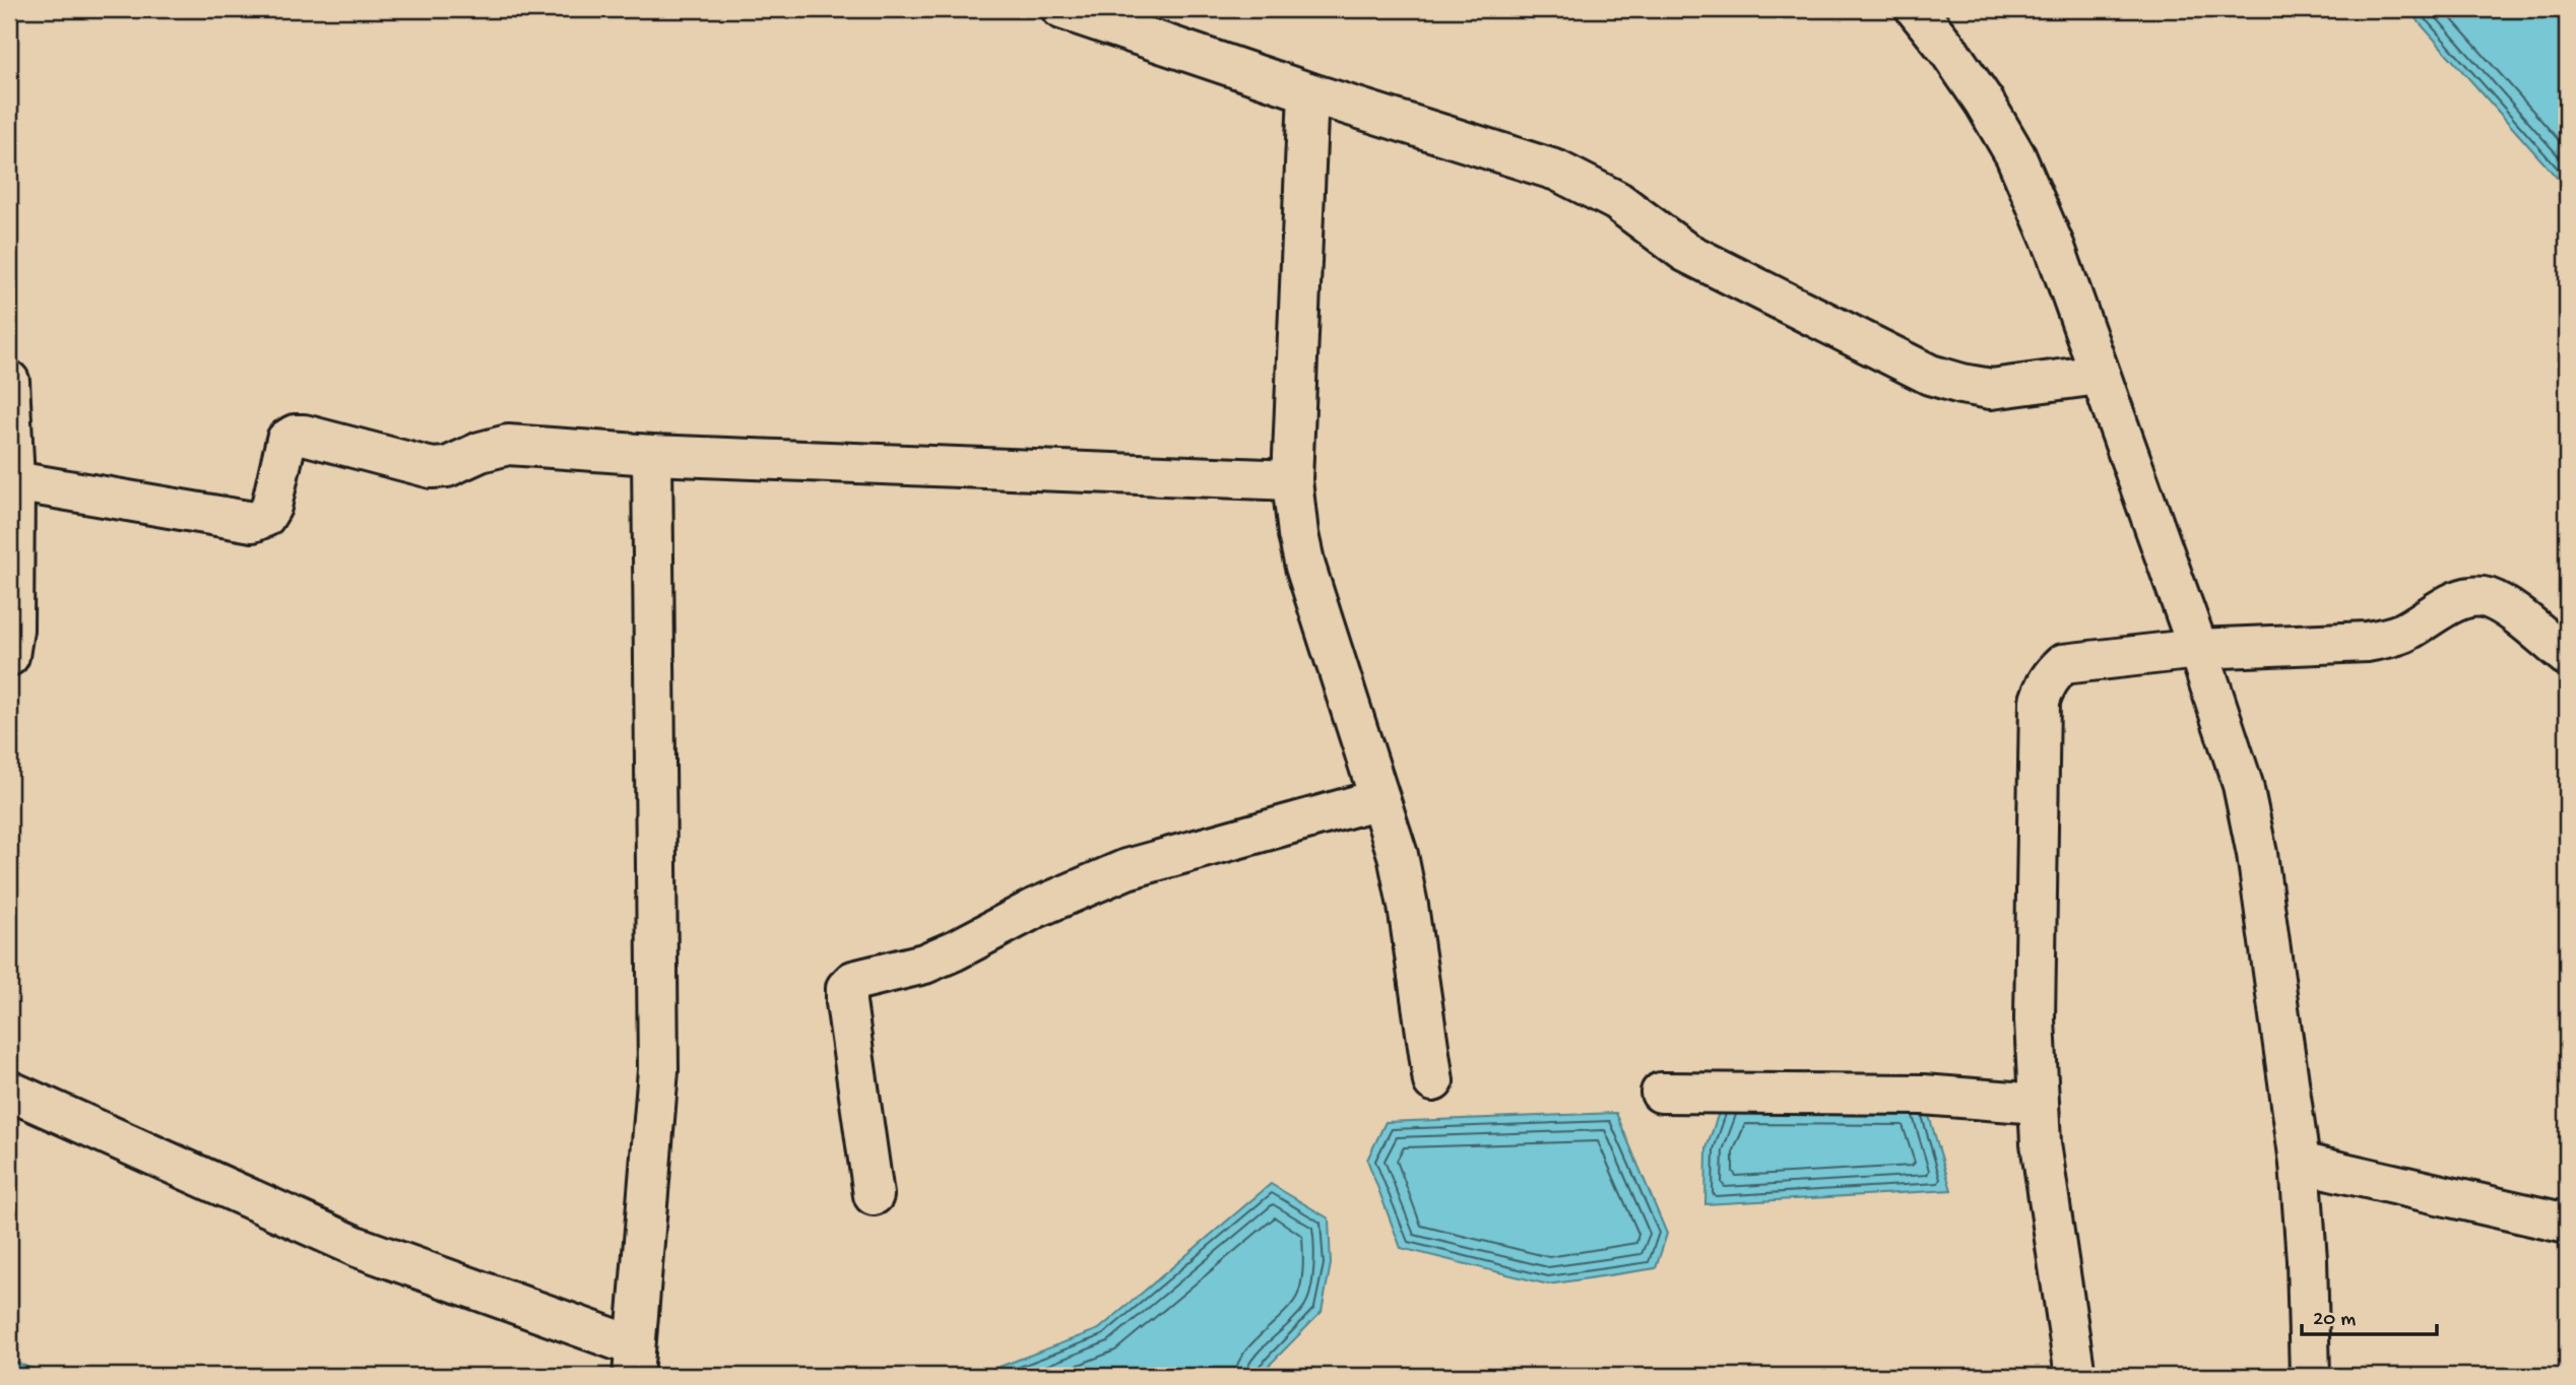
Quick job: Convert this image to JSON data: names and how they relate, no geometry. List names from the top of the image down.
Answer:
{
  "scale_bar": "20 m"
}
